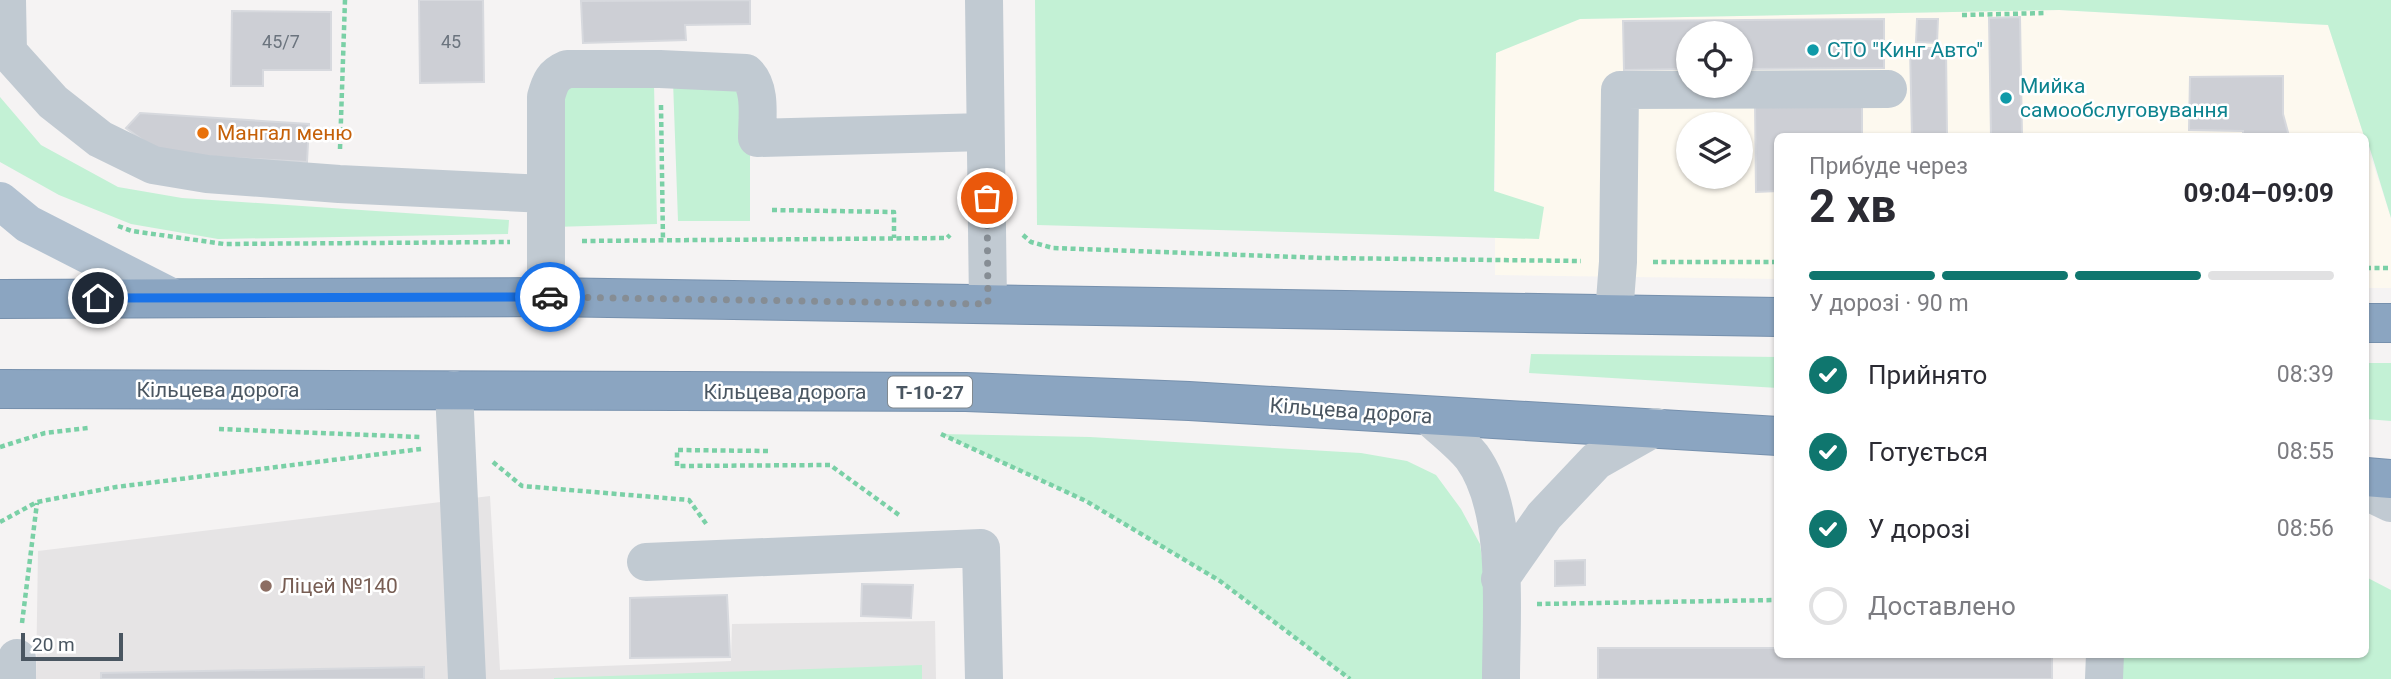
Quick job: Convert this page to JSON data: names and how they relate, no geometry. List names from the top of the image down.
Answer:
{
  "streets": {
    "highway": ["Кільцева дорога", "Т-10-27"]
  },
  "places": [
    "СТО \"Кинг Авто\"",
    "Мийка самообслуговування",
    "Мангал меню",
    "Ліцей №140"
  ],
  "house_numbers": ["45/7", "45"],
  "scale_bar": "20 m",
  "page": {
    "heading": ["2 хв", "Прибуде через", "09:04–09:09"],
    "bar": "У дорозі · 90 m",
    "list": [
      ["Прийнято", "08:39"],
      ["Готується", "08:55"],
      ["У дорозі", "08:56"],
      "Доставлено"
    ],
    "scale": "20 m"
  }
}
